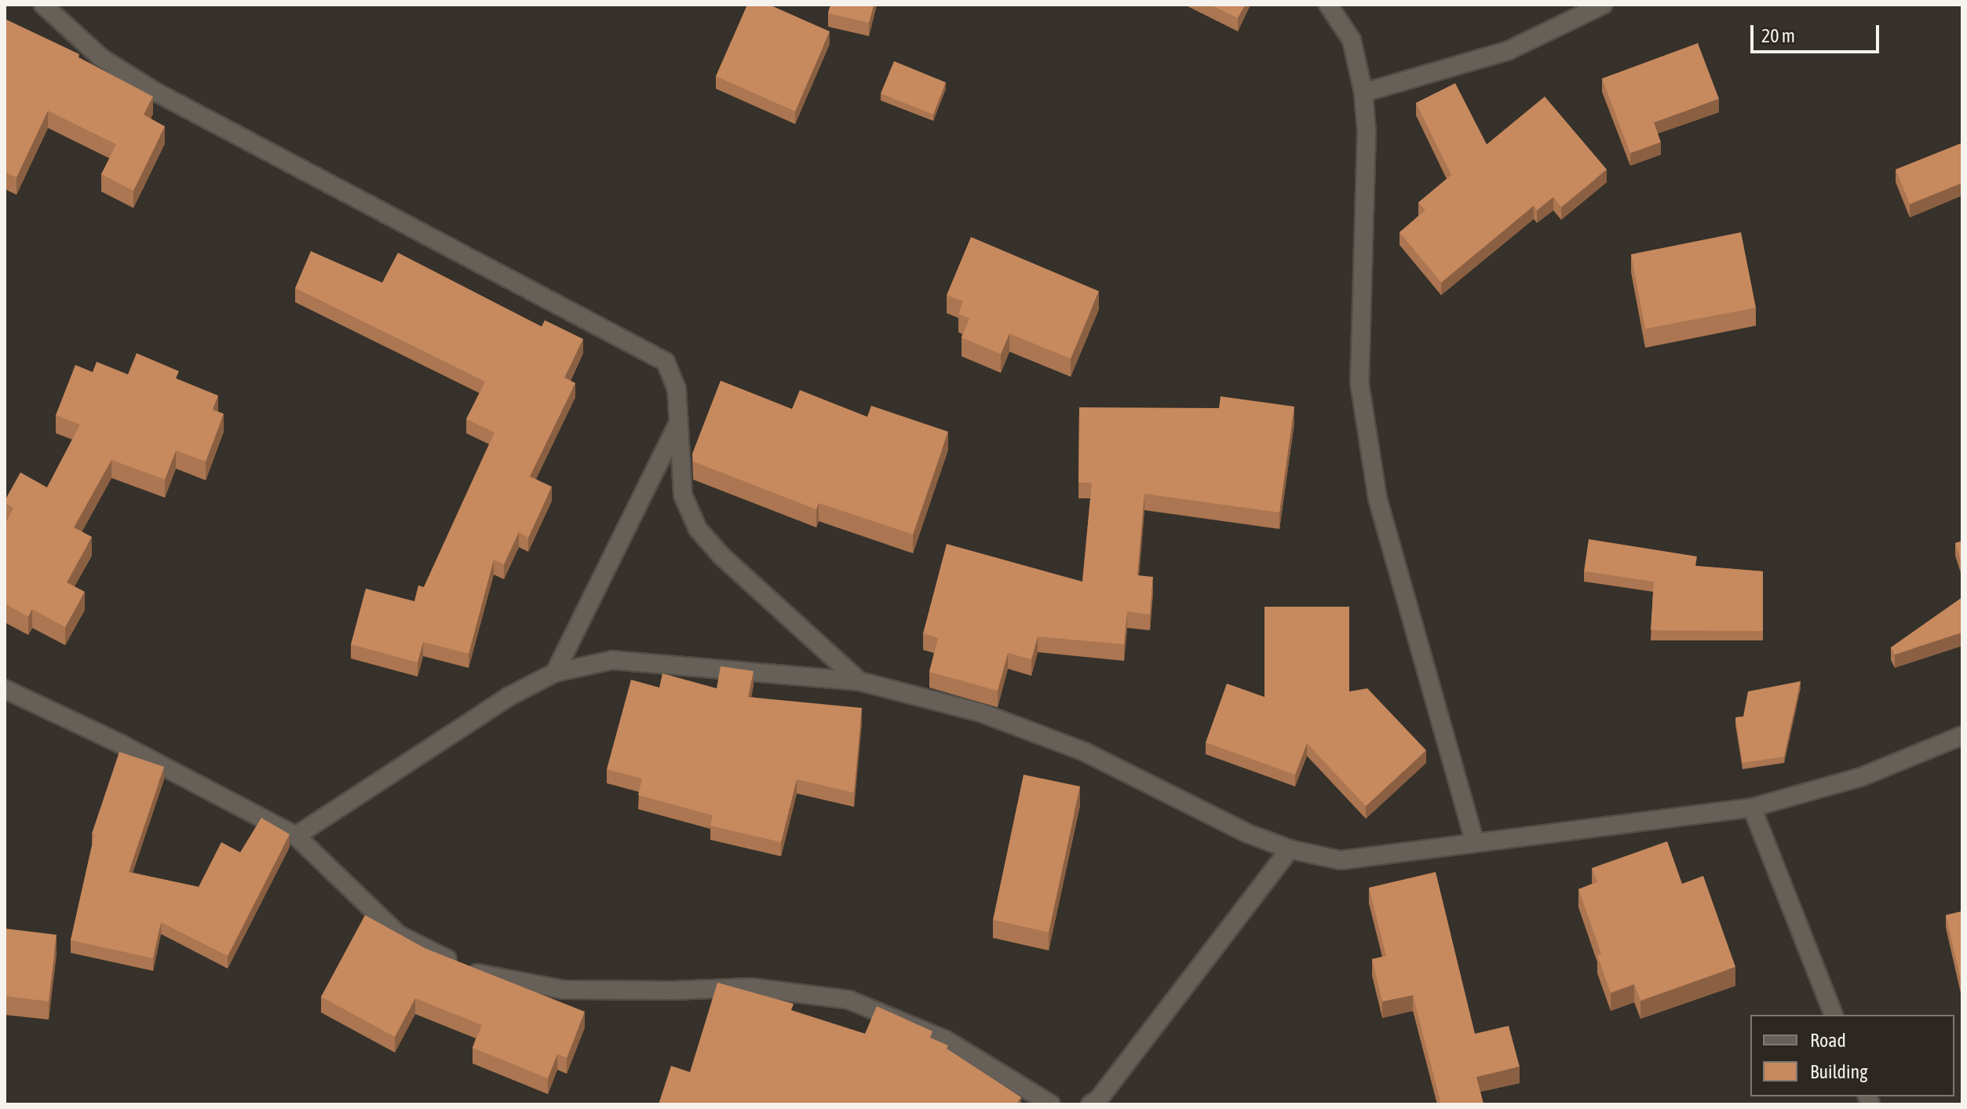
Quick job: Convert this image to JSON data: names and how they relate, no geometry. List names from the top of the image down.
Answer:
{
  "legend": ["Road", "Building"],
  "scale_bar": "20 m"
}
